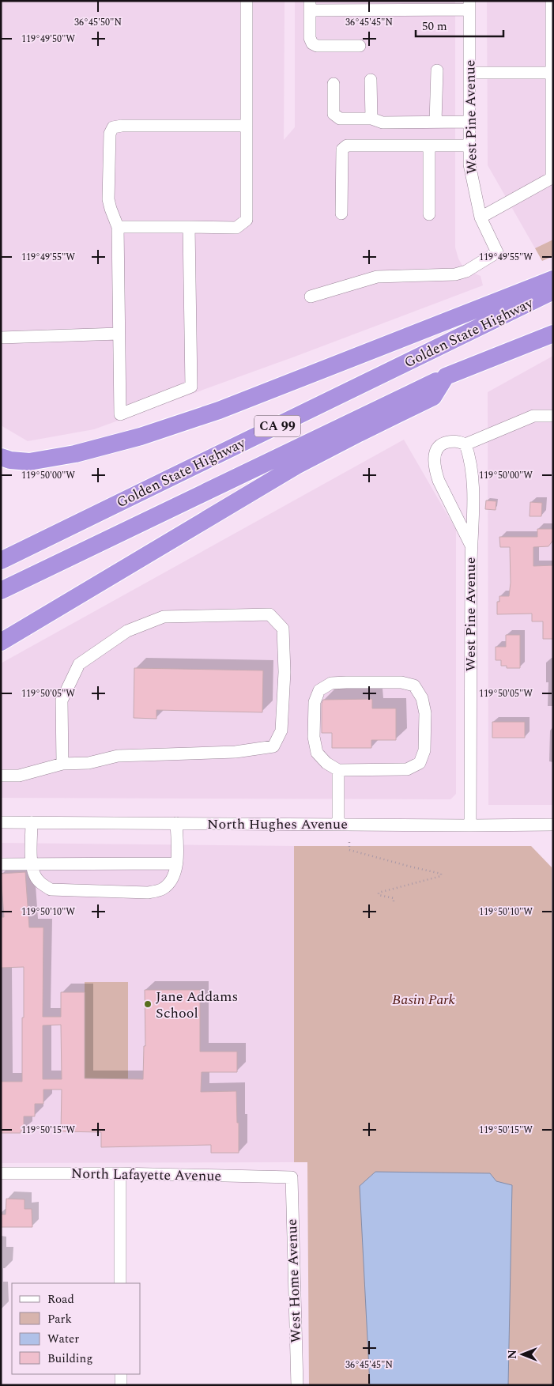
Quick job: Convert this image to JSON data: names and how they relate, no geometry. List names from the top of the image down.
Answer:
{
  "streets": {
    "highway": ["Golden State Highway", "CA 99"],
    "street": [
      "West Pine Avenue",
      "North Hughes Avenue",
      "North Lafayette Avenue",
      "West Home Avenue"
    ]
  },
  "crossings": [
    ["West Pine Avenue", "North Hughes Avenue"],
    ["North Lafayette Avenue", "West Home Avenue"]
  ],
  "parks": ["Basin Park"],
  "places": ["Jane Addams School"],
  "legend": [
    "Road",
    "Park",
    "Water",
    "Building"
  ],
  "scale_bar": "50 m",
  "north": "left",
  "coordinates": [
    "36°45'50\"N",
    "36°45'45\"N",
    "119°49'50\"W",
    "119°49'55\"W",
    "119°50'00\"W",
    "119°50'05\"W",
    "119°50'10\"W",
    "119°50'15\"W"
  ]
}
